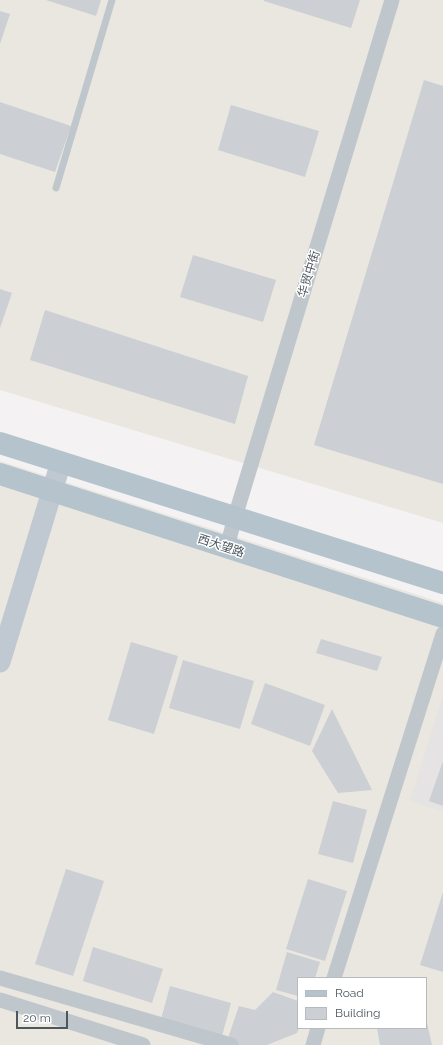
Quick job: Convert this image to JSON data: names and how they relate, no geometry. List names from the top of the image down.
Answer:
{
  "streets": {
    "main road": ["西大望路"],
    "street": ["华贸中街"]
  },
  "crossings": [
    ["华贸中街", "西大望路"]
  ],
  "legend": ["Road", "Building"],
  "scale_bar": "20 m"
}
